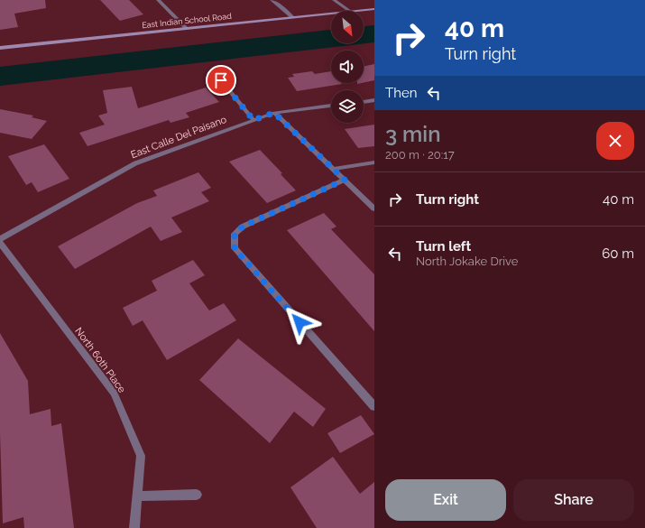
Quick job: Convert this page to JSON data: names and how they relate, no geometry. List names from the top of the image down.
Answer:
{
  "streets": {
    "main road": ["East Indian School Road"],
    "street": ["East Calle Del Paisano", "North 60th Place"]
  },
  "north": "bottom right",
  "page": {
    "turn": ["40 m", "Turn right"],
    "then": "Then",
    "heading": ["3 min", "200 m · 20:17"],
    "list": [
      {
        "name": "Turn right",
        "value": "40 m"
      },
      {
        "name": "Turn left",
        "note": "North Jokake Drive",
        "value": "60 m"
      }
    ],
    "buttons": ["Exit", "Share"]
  }
}
